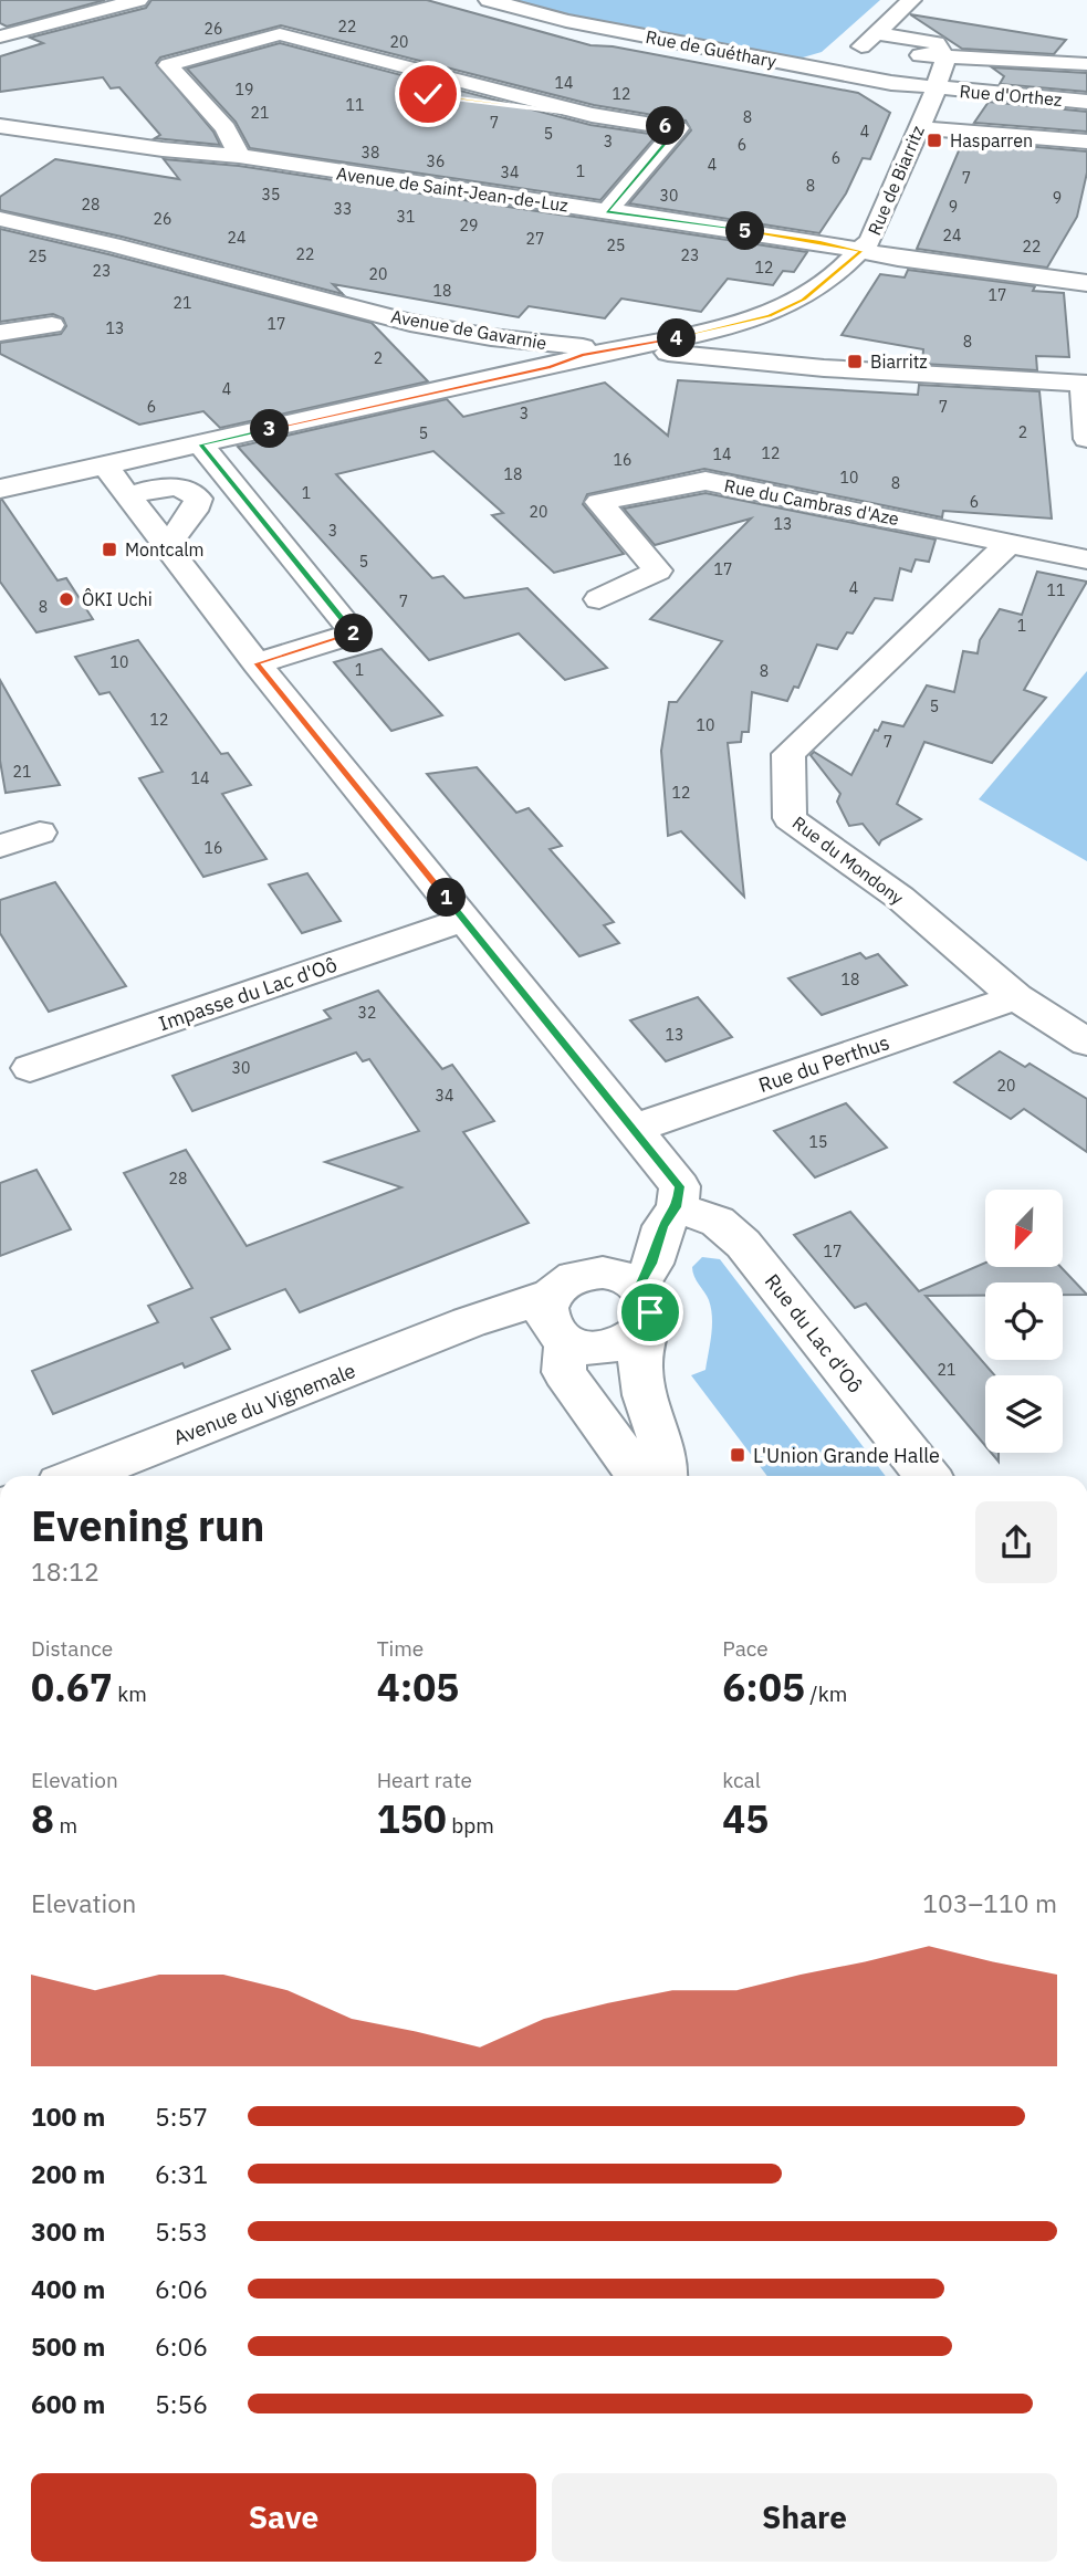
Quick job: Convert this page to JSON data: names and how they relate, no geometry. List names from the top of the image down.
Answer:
{
  "streets": {
    "street": [
      "Rue de Guéthary",
      "Rue d'Orthez",
      "Rue de Biarritz",
      "Avenue de Saint-Jean-de-Luz",
      "Avenue de Gavarnie",
      "Rue du Cambras d'Aze",
      "Rue du Mondony",
      "Impasse du Lac d'Oô",
      "Rue du Perthus",
      "Rue du Lac d'Oô",
      "Avenue du Vignemale"
    ]
  },
  "crossings": [
    ["Rue de Guéthary", "Rue d'Orthez"],
    ["Rue de Guéthary", "Rue de Biarritz"],
    ["Rue d'Orthez", "Rue de Biarritz"],
    ["Rue de Biarritz", "Avenue de Saint-Jean-de-Luz"],
    ["Rue de Biarritz", "Avenue de Gavarnie"],
    ["Rue du Cambras d'Aze", "Rue du Mondony"],
    ["Rue du Mondony", "Rue du Perthus"]
  ],
  "places": {
    "transit": [
      "Hasparren",
      "Biarritz",
      "Montcalm",
      "L'Union Grande Halle"
    ],
    "other": ["ÔKI Uchi"]
  },
  "house_numbers": [
    "22",
    "26",
    "20",
    "14",
    "19",
    "12",
    "11",
    "21",
    "8",
    "7",
    "4",
    "5",
    "3",
    "6",
    "38",
    "6",
    "36",
    "4",
    "1",
    "34",
    "7",
    "8",
    "35",
    "30",
    "9",
    "28",
    "9",
    "33",
    "31",
    "26",
    "29",
    "24",
    "24",
    "27",
    "25",
    "22",
    "22",
    "23",
    "25",
    "12",
    "23",
    "20",
    "18",
    "17",
    "21",
    "17",
    "13",
    "8",
    "2",
    "4",
    "6",
    "7",
    "3",
    "2",
    "5",
    "12",
    "14",
    "16",
    "18",
    "10",
    "8",
    "1",
    "6",
    "20",
    "13",
    "3",
    "5",
    "17",
    "4",
    "11",
    "7",
    "8",
    "1",
    "10",
    "1",
    "8",
    "5",
    "12",
    "10",
    "7",
    "21",
    "14",
    "12",
    "16",
    "18",
    "32",
    "13",
    "30",
    "20",
    "34",
    "15",
    "28",
    "17",
    "21"
  ],
  "north": "bottom left",
  "page": {
    "pins": [
      "6",
      "5",
      "4",
      "3",
      "2",
      "1"
    ],
    "heading": ["Evening run", "18:12"],
    "stats": [
      ["Distance", "0.67 km"],
      ["Time", "4:05"],
      ["Pace", "6:05 /km"],
      ["Elevation", "8 m"],
      ["Heart rate", "150 bpm"],
      ["kcal", "45"]
    ],
    "chart": ["Elevation", "103–110 m"],
    "list": [
      {
        "name": "100 m",
        "note": "5:57"
      },
      {
        "name": "200 m",
        "note": "6:31"
      },
      {
        "name": "300 m",
        "note": "5:53"
      },
      {
        "name": "400 m",
        "note": "6:06"
      },
      {
        "name": "500 m",
        "note": "6:06"
      },
      {
        "name": "600 m",
        "note": "5:56"
      }
    ],
    "buttons": ["Save", "Share"]
  }
}
